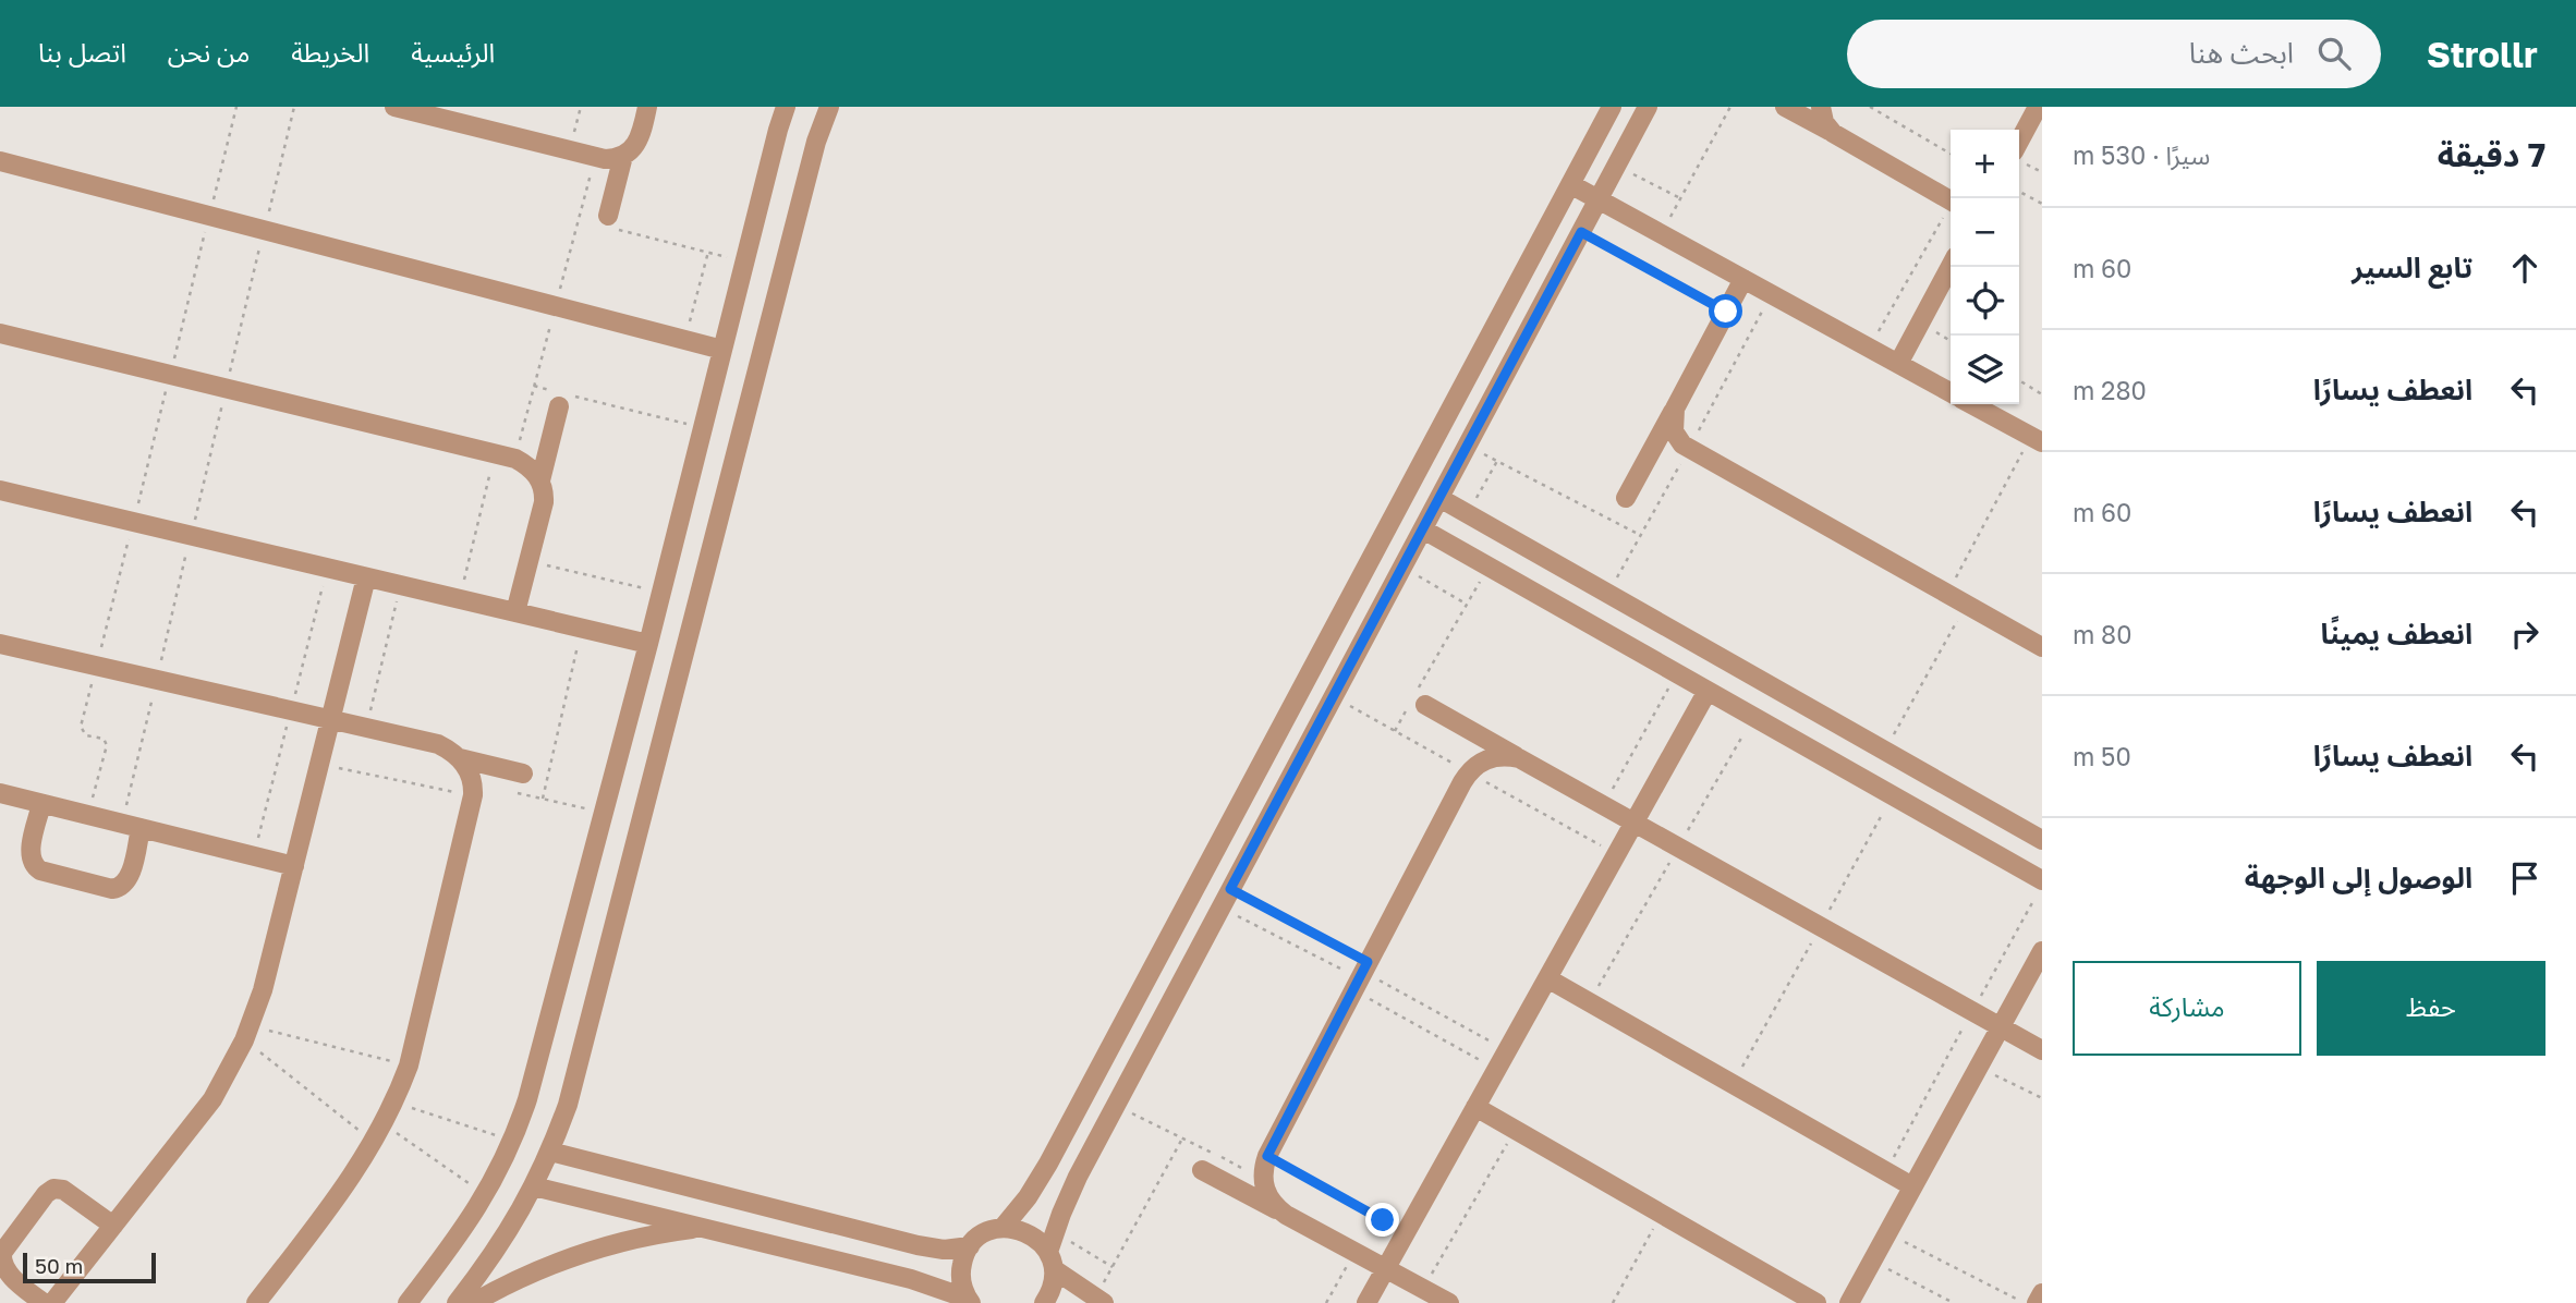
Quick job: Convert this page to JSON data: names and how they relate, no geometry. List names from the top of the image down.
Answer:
{
  "scale_bar": "50 m",
  "page": {
    "header": "Strollr",
    "search": "ابحث هنا",
    "nav": [
      "الرئيسية",
      "الخريطة",
      "من نحن",
      "اتصل بنا"
    ],
    "heading": ["7 دقيقة", "سيرًا · 530 m"],
    "map_buttons": ["+", "−"],
    "list": [
      ["تابع السير", "60 m"],
      ["انعطف يسارًا", "280 m"],
      ["انعطف يسارًا", "60 m"],
      ["انعطف يمينًا", "80 m"],
      ["انعطف يسارًا", "50 m"],
      "الوصول إلى الوجهة"
    ],
    "buttons": ["حفظ", "مشاركة"],
    "scale": "50 m"
  }
}
